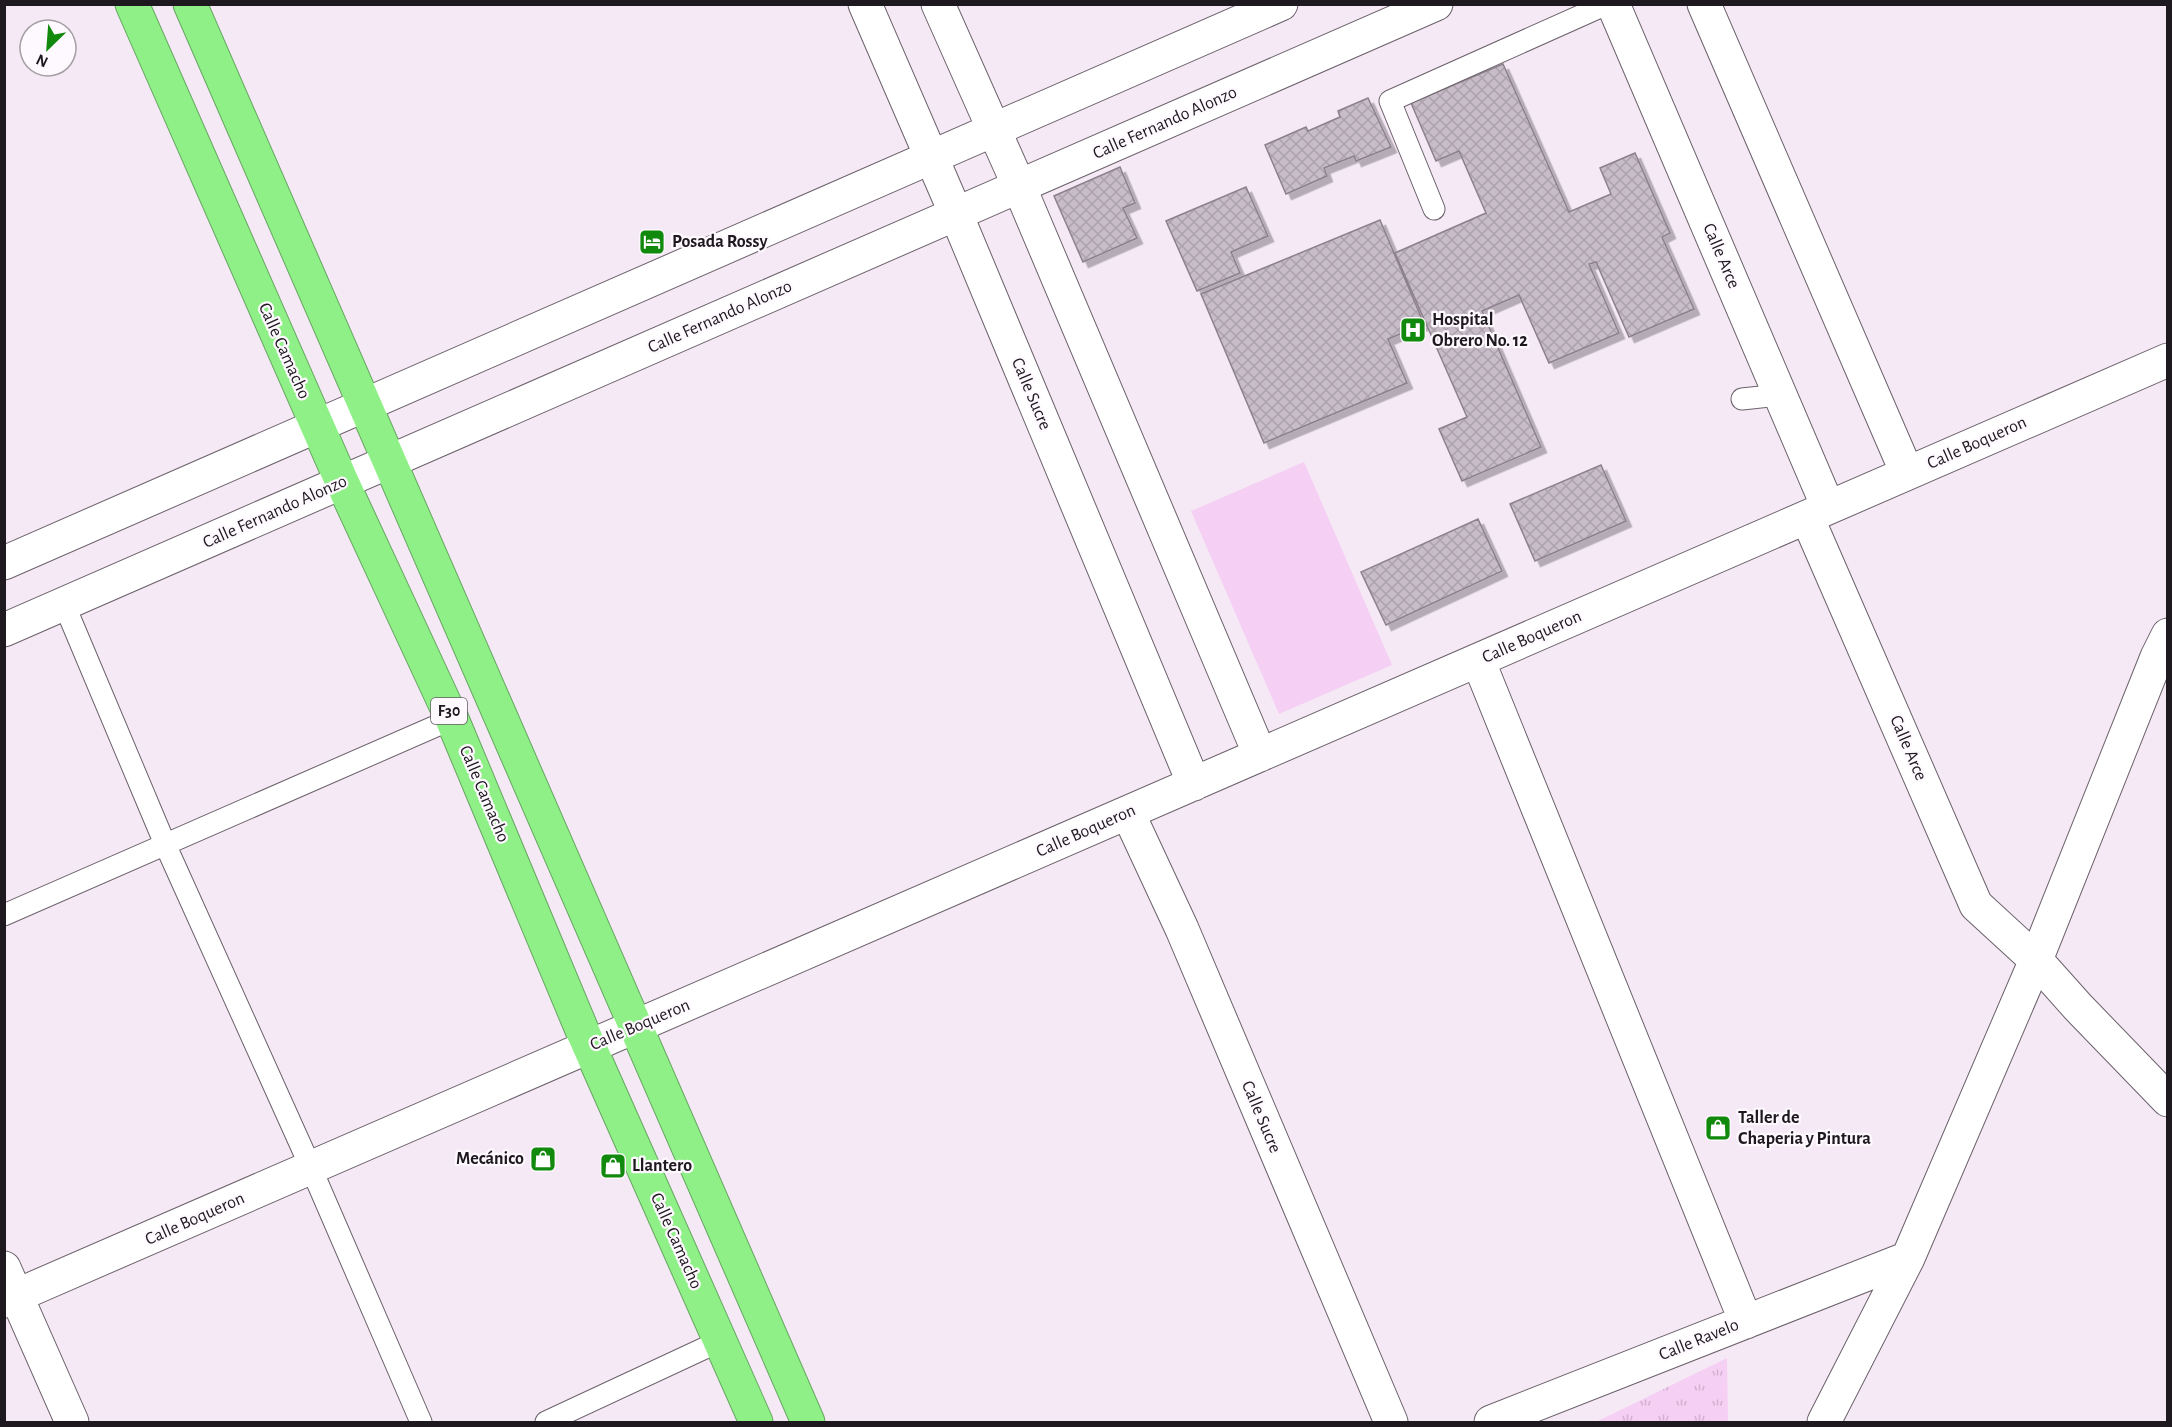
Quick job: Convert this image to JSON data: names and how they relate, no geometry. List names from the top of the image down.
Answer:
{
  "streets": {
    "highway": ["Calle Camacho", "F30"],
    "street": [
      "Calle Fernando Alonzo",
      "Calle Arce",
      "Calle Sucre",
      "Calle Boqueron",
      "Calle Ravelo"
    ]
  },
  "crossings": [
    ["Calle Fernando Alonzo", "Calle Camacho"],
    ["Calle Fernando Alonzo", "Calle Sucre"],
    ["Calle Fernando Alonzo", "F30"],
    ["Calle Arce", "Calle Boqueron"],
    ["Calle Camacho", "Calle Boqueron"],
    ["Calle Sucre", "Calle Boqueron"],
    ["Calle Boqueron", "F30"]
  ],
  "places": {
    "hotel": ["Posada Rossy"],
    "hospital": ["Hospital Obrero No. 12"],
    "shop": ["Taller de Chaperia y Pintura", "Mecánico", "Llantero"]
  },
  "north": "bottom left"
}
